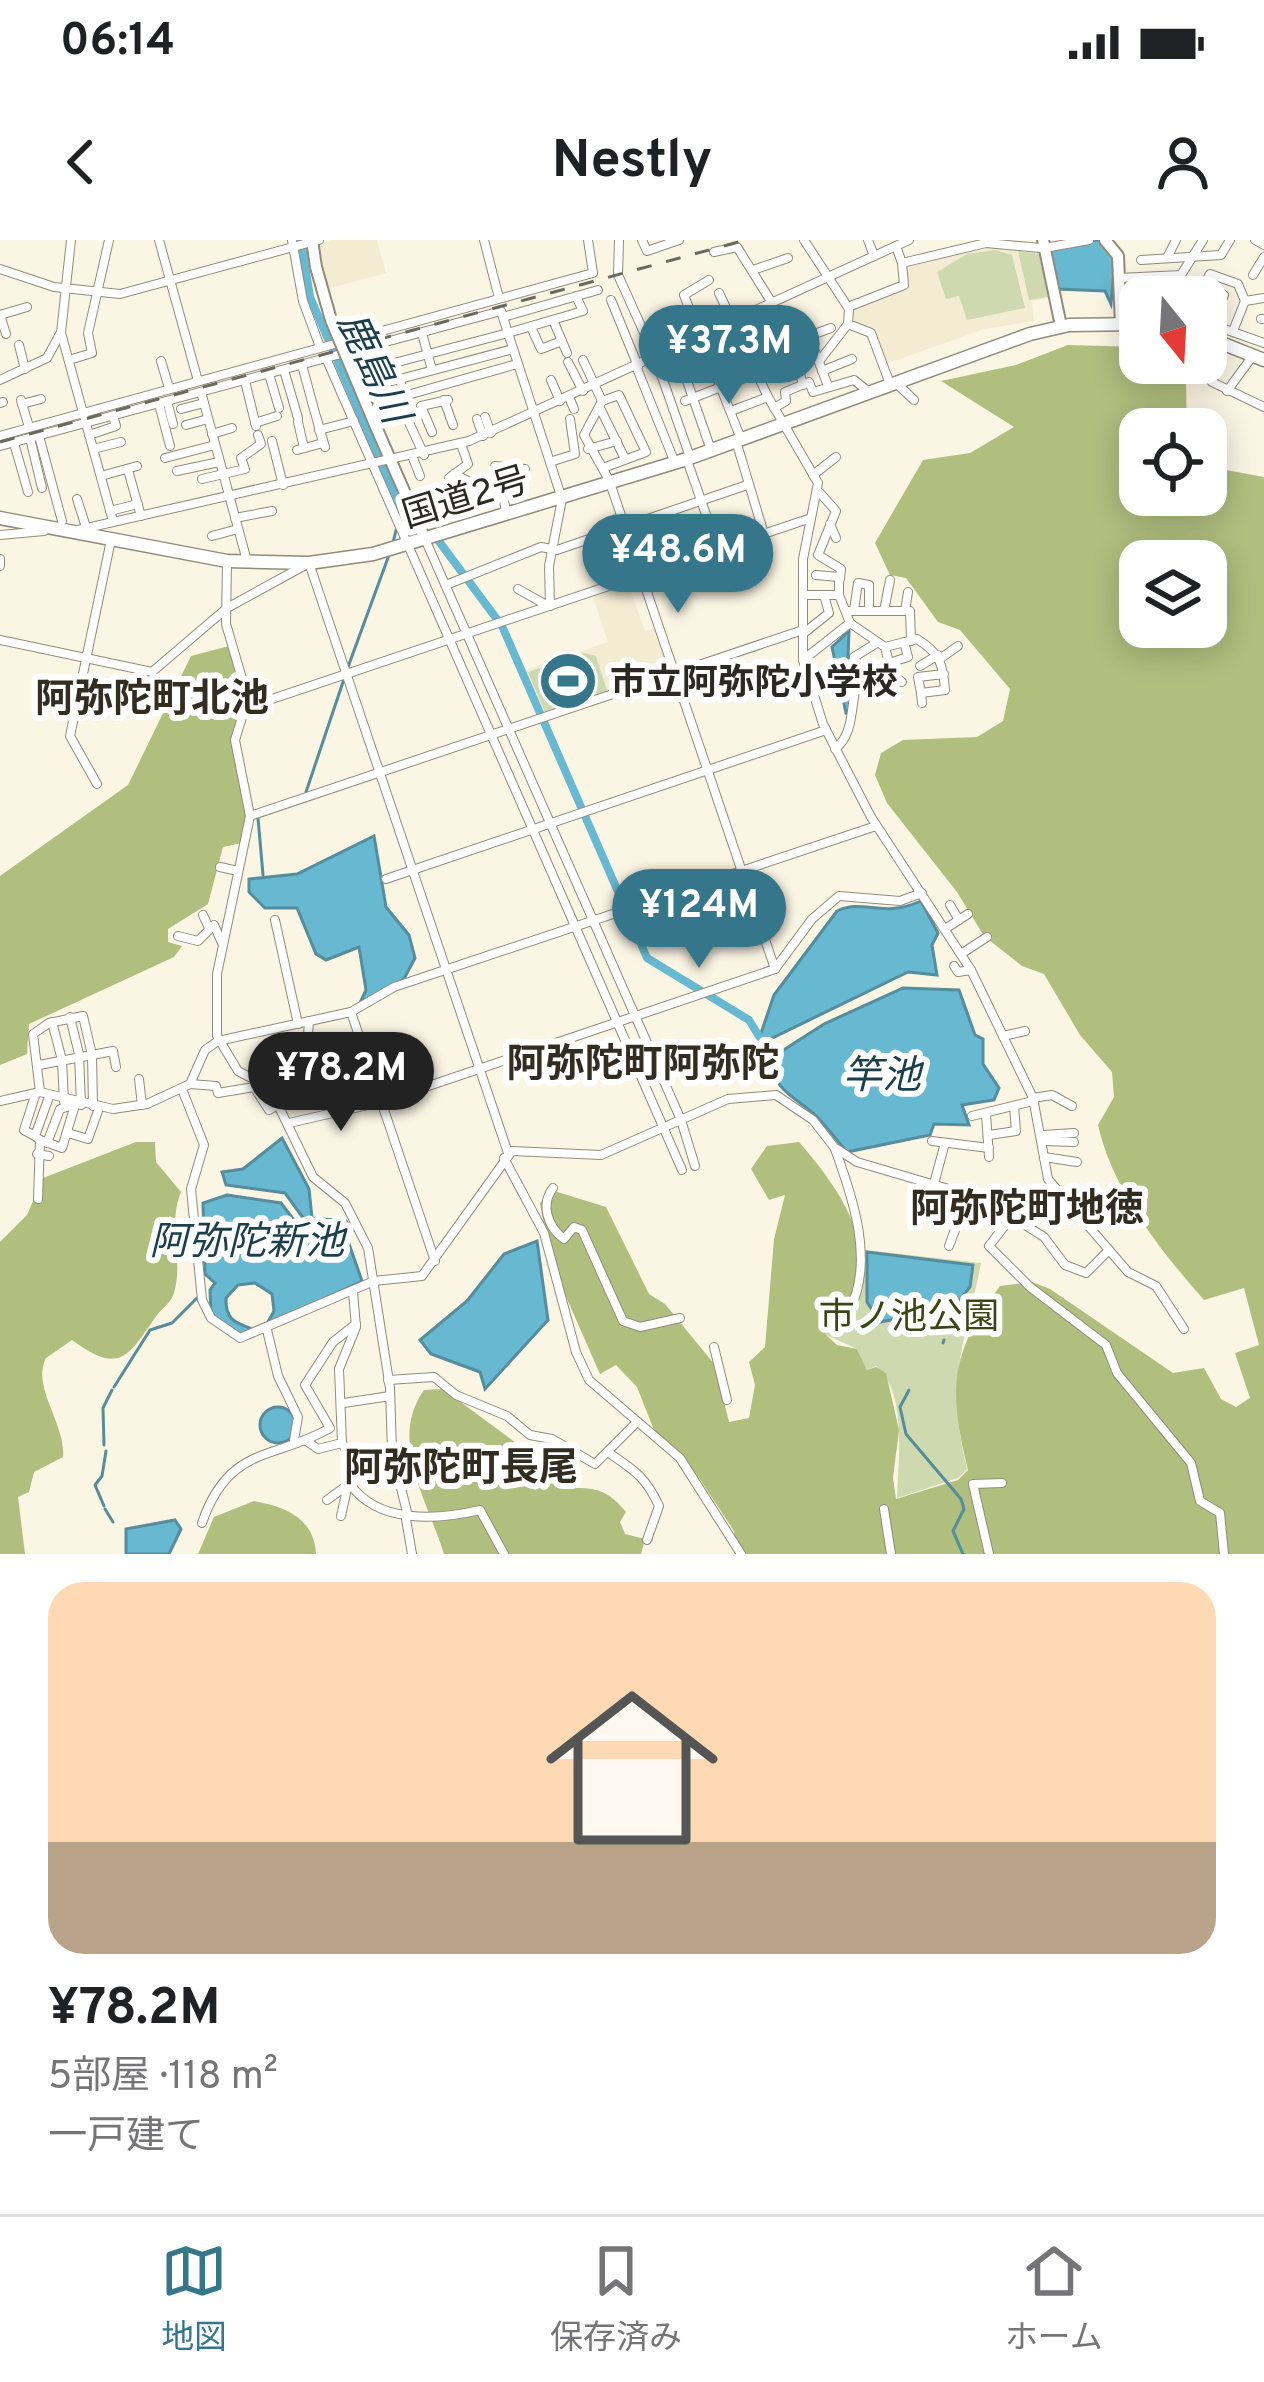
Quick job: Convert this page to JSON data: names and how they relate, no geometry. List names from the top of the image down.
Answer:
{
  "streets": {
    "highway": ["国道2号"]
  },
  "districts": [
    "阿弥陀町北池",
    "阿弥陀町阿弥陀",
    "阿弥陀町地徳",
    "阿弥陀町長尾"
  ],
  "water": ["鹿島川", "竿池", "阿弥陀新池"],
  "parks": ["市ノ池公園"],
  "places": {
    "sports": ["市立阿弥陀小学校"]
  },
  "north": "bottom",
  "page": {
    "status": "06:14",
    "header": "Nestly",
    "price": [
      "¥37.3M",
      "¥48.6M",
      "¥124M",
      "¥78.2M"
    ],
    "list": [
      {
        "name": "¥78.2M",
        "note": "5部屋 · 118 m² · 一戸建て"
      }
    ],
    "tabs": ["地図", "保存済み", "ホーム"]
  }
}
